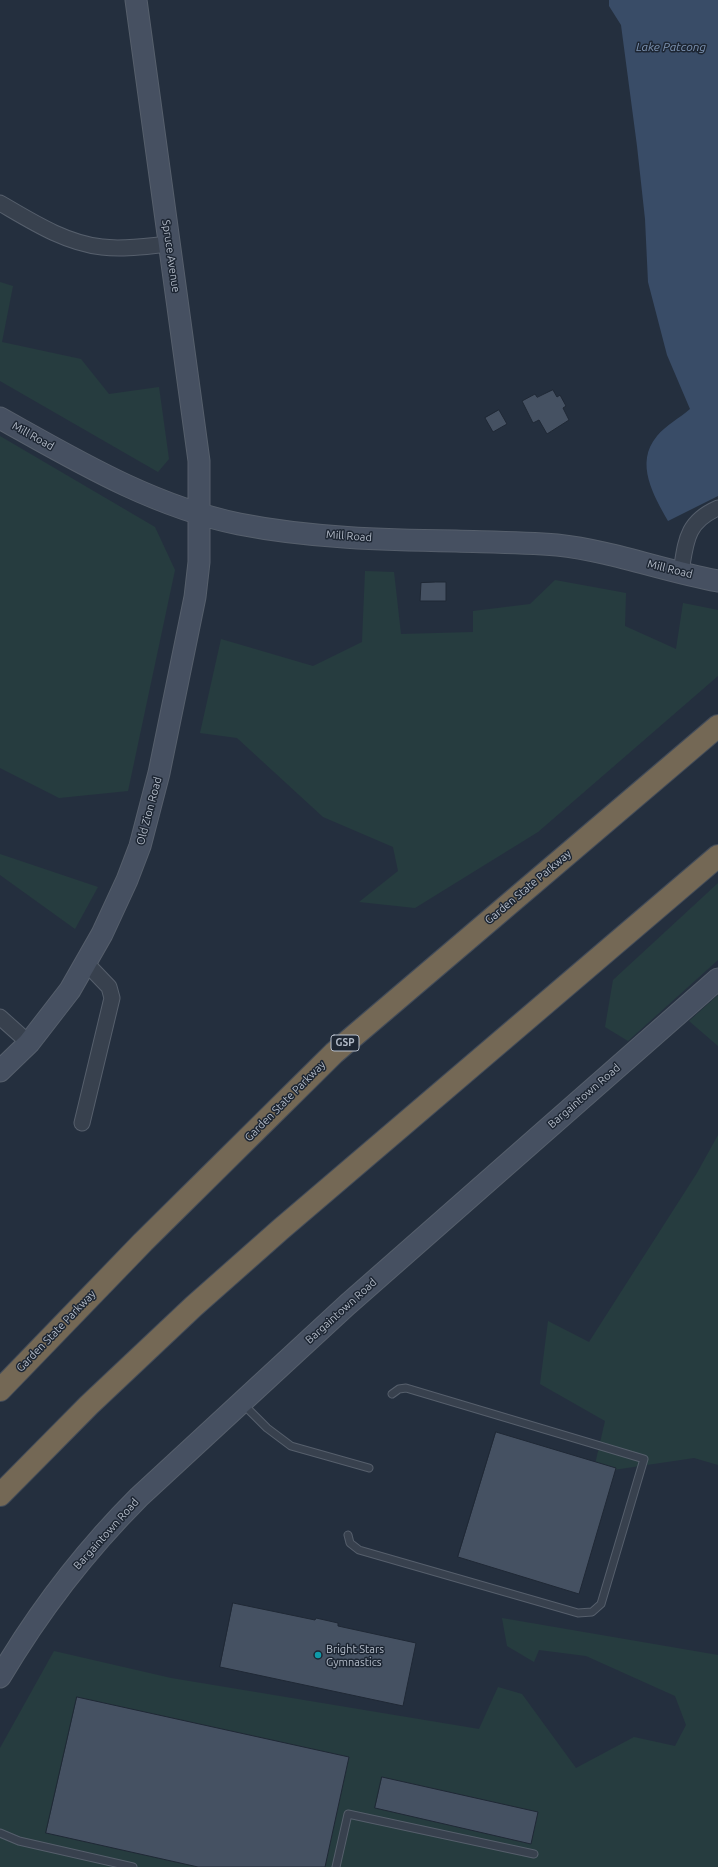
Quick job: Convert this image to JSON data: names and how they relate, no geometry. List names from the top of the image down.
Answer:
{
  "streets": {
    "highway": ["Garden State Parkway", "GSP"],
    "street": [
      "Spruce Avenue",
      "Mill Road",
      "Old Zion Road",
      "Bargaintown Road"
    ]
  },
  "crossings": [
    ["Spruce Avenue", "Mill Road"],
    ["Spruce Avenue", "Old Zion Road"],
    ["Mill Road", "Old Zion Road"]
  ],
  "water": ["Lake Patcong"],
  "places": ["Bright Stars Gymnastics"]
}
